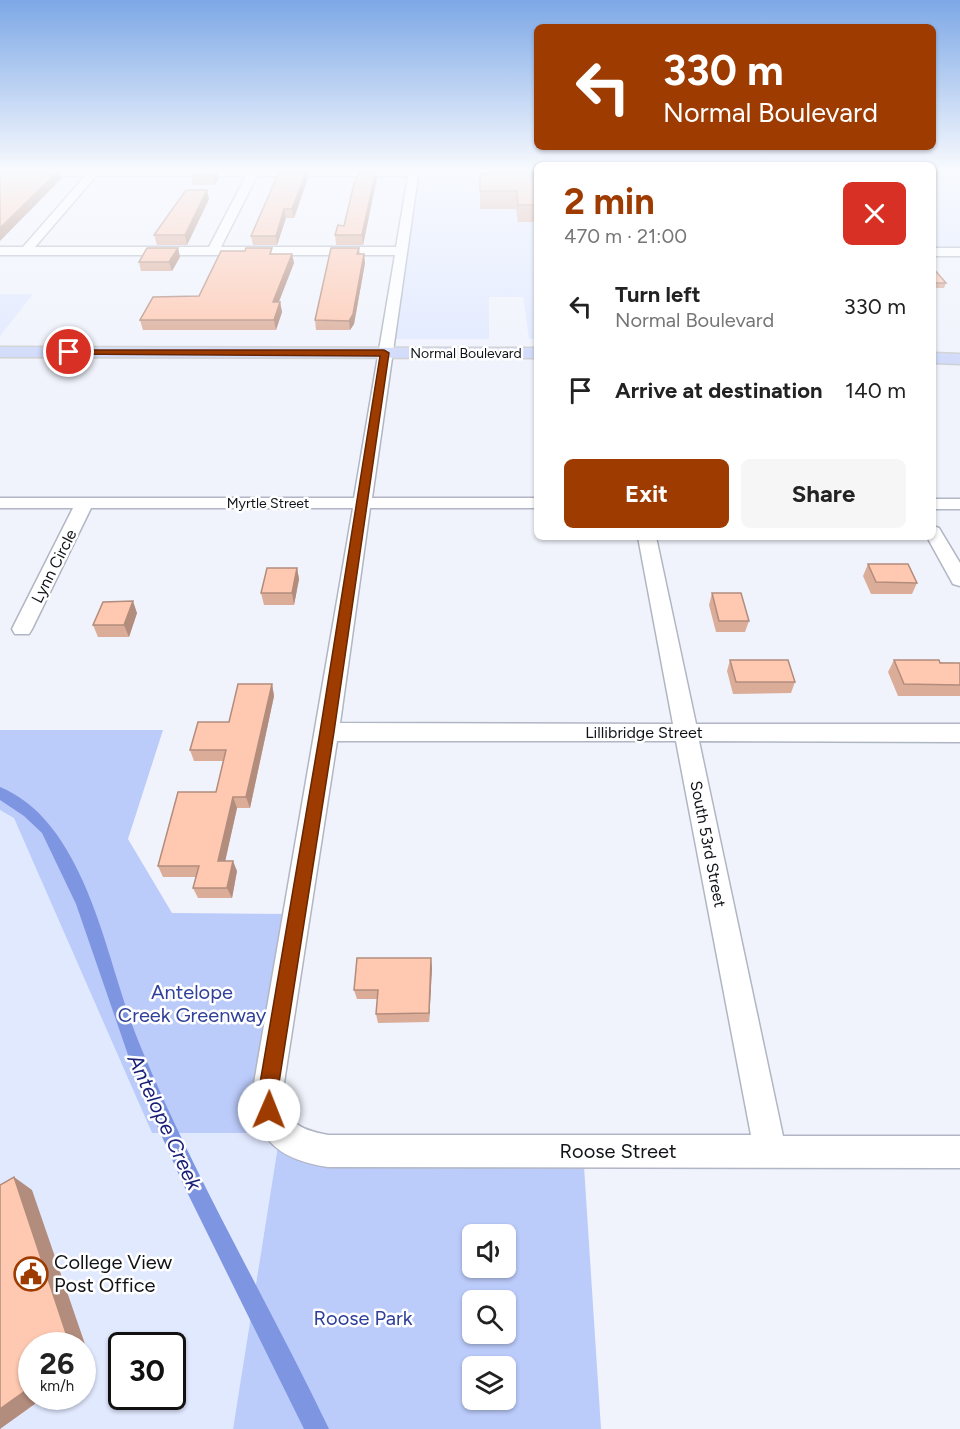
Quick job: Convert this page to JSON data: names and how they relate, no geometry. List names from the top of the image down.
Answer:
{
  "streets": {
    "main road": ["Normal Boulevard"],
    "street": [
      "Myrtle Street",
      "Lynn Circle",
      "Lillibridge Street",
      "South 53rd Street",
      "Roose Street"
    ]
  },
  "crossings": [
    ["Myrtle Street", "Lynn Circle"],
    ["Lillibridge Street", "South 53rd Street"],
    ["Lillibridge Street", "Roose Street"],
    ["South 53rd Street", "Roose Street"]
  ],
  "water": ["Antelope Creek"],
  "parks": ["Antelope Creek Greenway", "Roose Park"],
  "places": {
    "public building": ["College View Post Office"]
  },
  "page": {
    "turn": ["330 m", "Normal Boulevard"],
    "heading": ["2 min", "470 m · 21:00"],
    "list": [
      {
        "name": "Turn left",
        "note": "Normal Boulevard",
        "value": "330 m"
      },
      {
        "name": "Arrive at destination",
        "value": "140 m"
      }
    ],
    "buttons": ["Exit", "Share"],
    "speed": "26 km/h",
    "limit": "30"
  }
}
